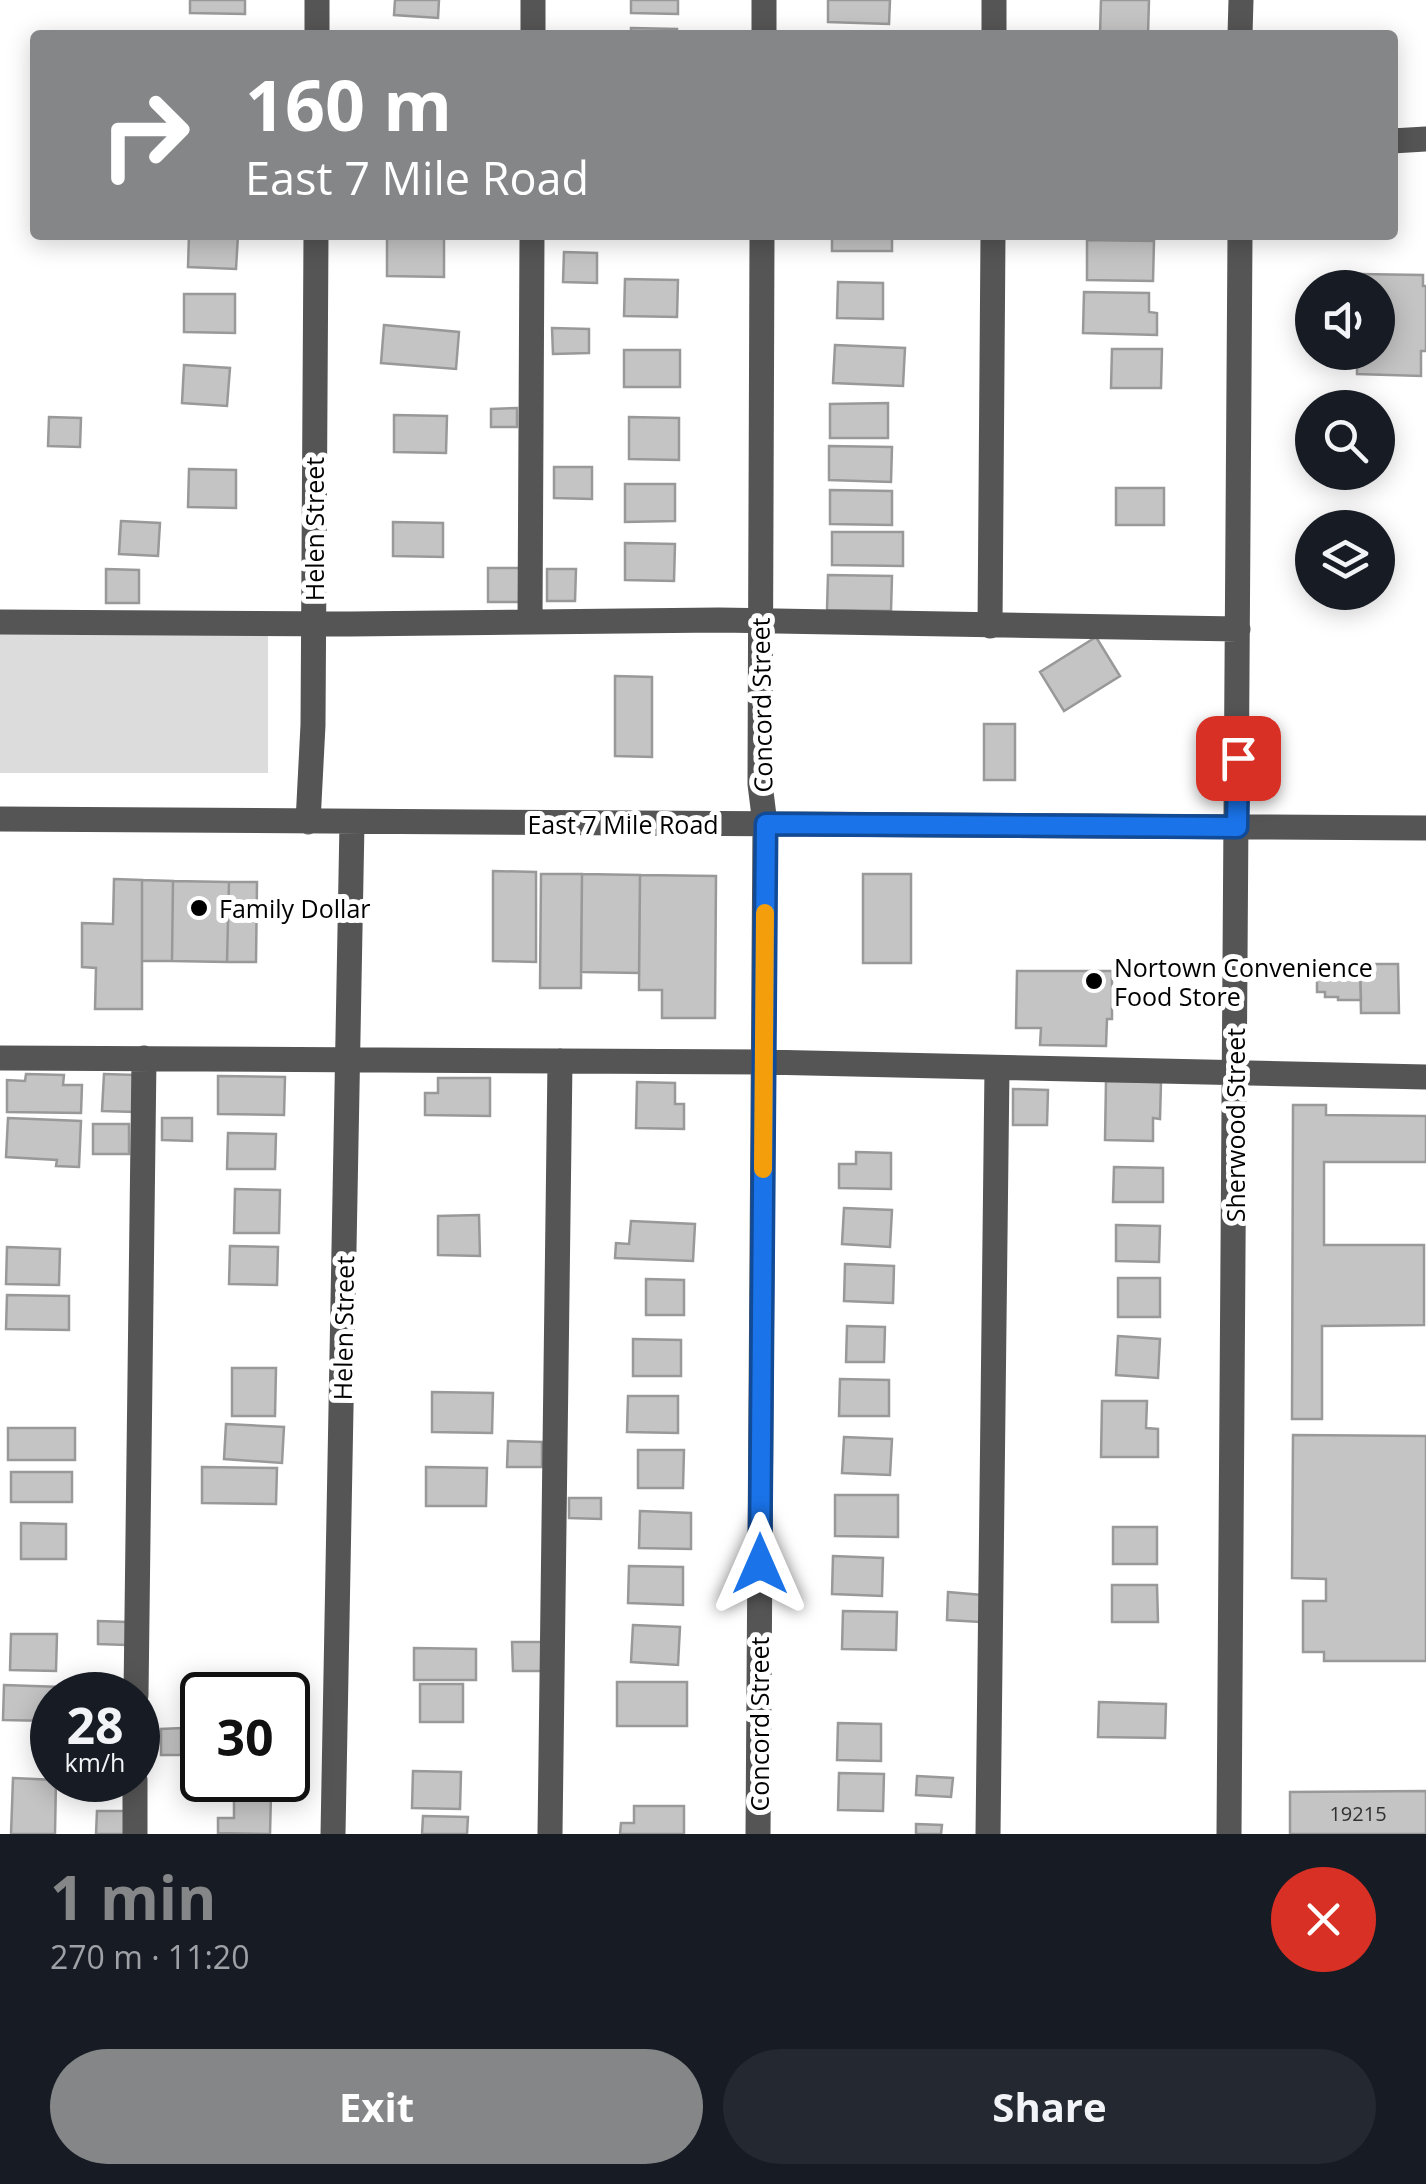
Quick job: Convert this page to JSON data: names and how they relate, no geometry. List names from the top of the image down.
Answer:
{
  "streets": {
    "street": [
      "Helen Street",
      "Concord Street",
      "East 7 Mile Road",
      "Sherwood Street"
    ]
  },
  "crossings": [
    ["Helen Street", "East 7 Mile Road"],
    ["Concord Street", "East 7 Mile Road"],
    ["East 7 Mile Road", "Sherwood Street"]
  ],
  "places": ["Family Dollar", "Nortown Convenience Food Store"],
  "house_numbers": ["19215"],
  "page": {
    "turn": ["160 m", "East 7 Mile Road"],
    "speed": "28 km/h",
    "limit": "30",
    "heading": ["1 min", "270 m · 11:20"],
    "buttons": ["Exit", "Share"]
  }
}
